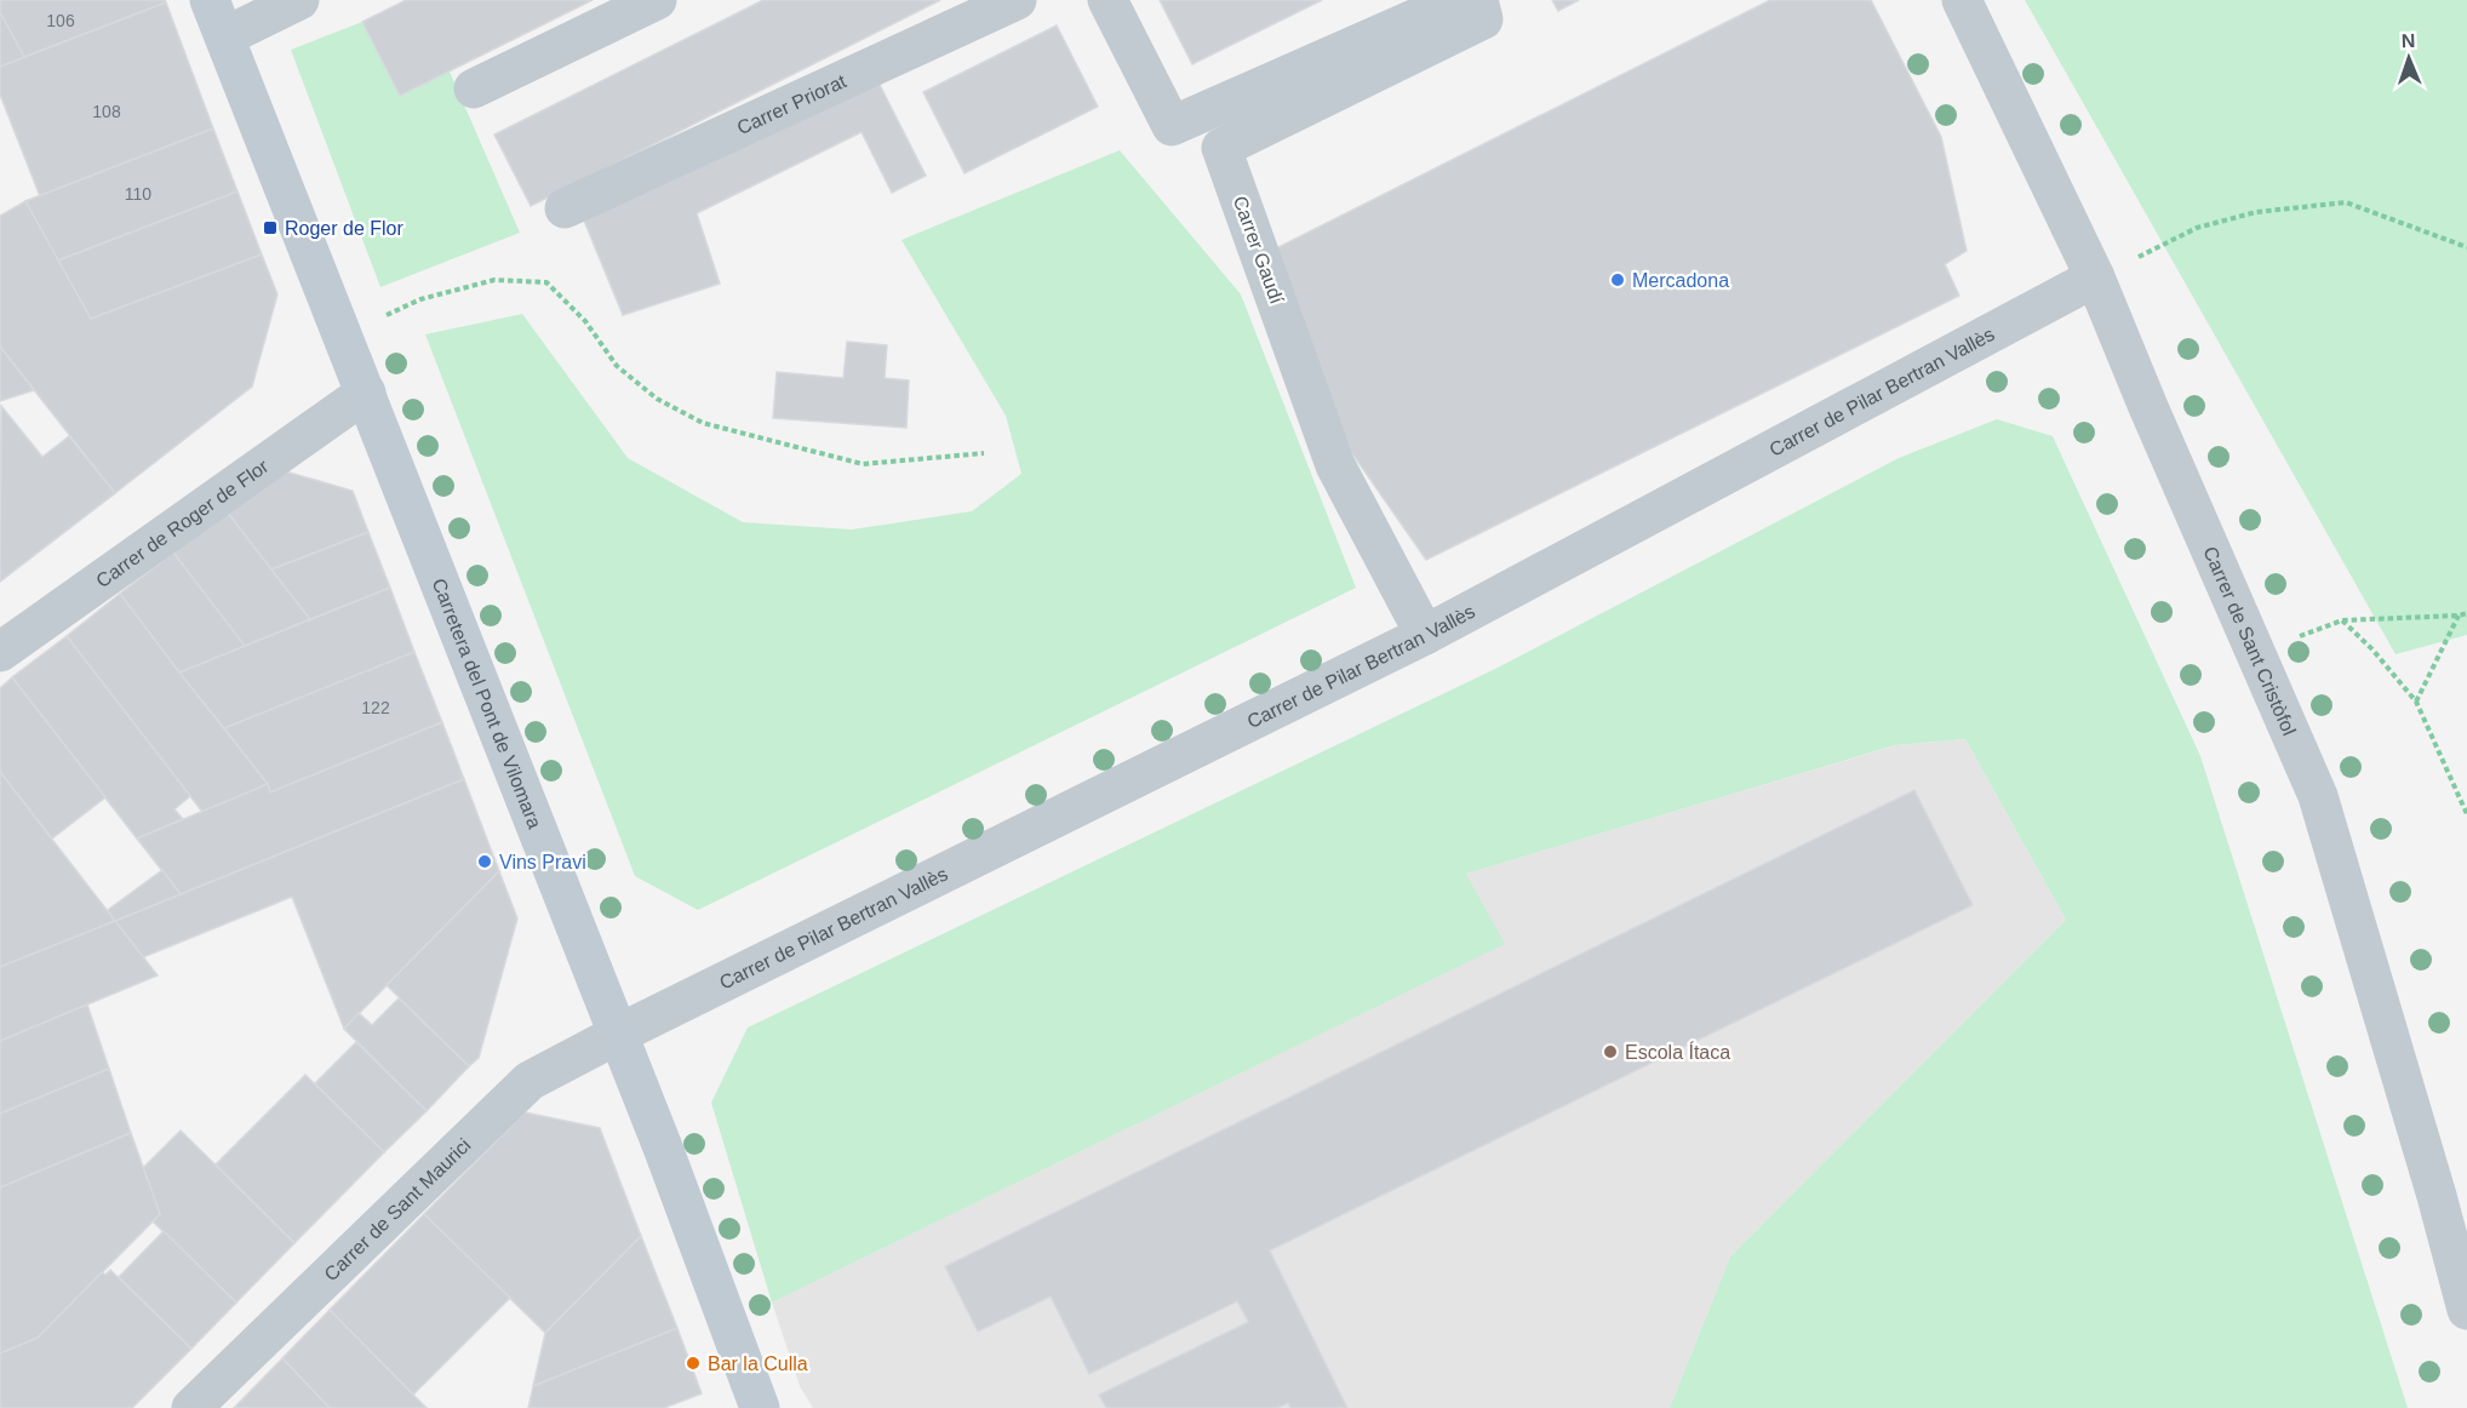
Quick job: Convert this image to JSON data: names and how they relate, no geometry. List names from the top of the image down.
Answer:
{
  "streets": {
    "street": [
      "Carrer Priorat",
      "Carrer Gaudí",
      "Carrer de Pilar Bertran Vallès",
      "Carrer de Roger de Flor",
      "Carrer de Sant Cristòfol",
      "Carretera del Pont de Vilomara",
      "Carrer de Sant Maurici"
    ]
  },
  "crossings": [
    ["Carrer Gaudí", "Carrer de Pilar Bertran Vallès"],
    ["Carrer de Pilar Bertran Vallès", "Carrer de Sant Cristòfol"],
    ["Carrer de Pilar Bertran Vallès", "Carretera del Pont de Vilomara"],
    ["Carrer de Pilar Bertran Vallès", "Carrer de Sant Maurici"],
    ["Carrer de Roger de Flor", "Carretera del Pont de Vilomara"],
    ["Carretera del Pont de Vilomara", "Carrer de Sant Maurici"]
  ],
  "places": {
    "transit": ["Roger de Flor"],
    "other": [
      "Mercadona",
      "Vins Pravi",
      "Escola Ítaca",
      "Bar la Culla"
    ]
  },
  "house_numbers": [
    "106",
    "108",
    "110",
    "122"
  ],
  "north": "top"
}
